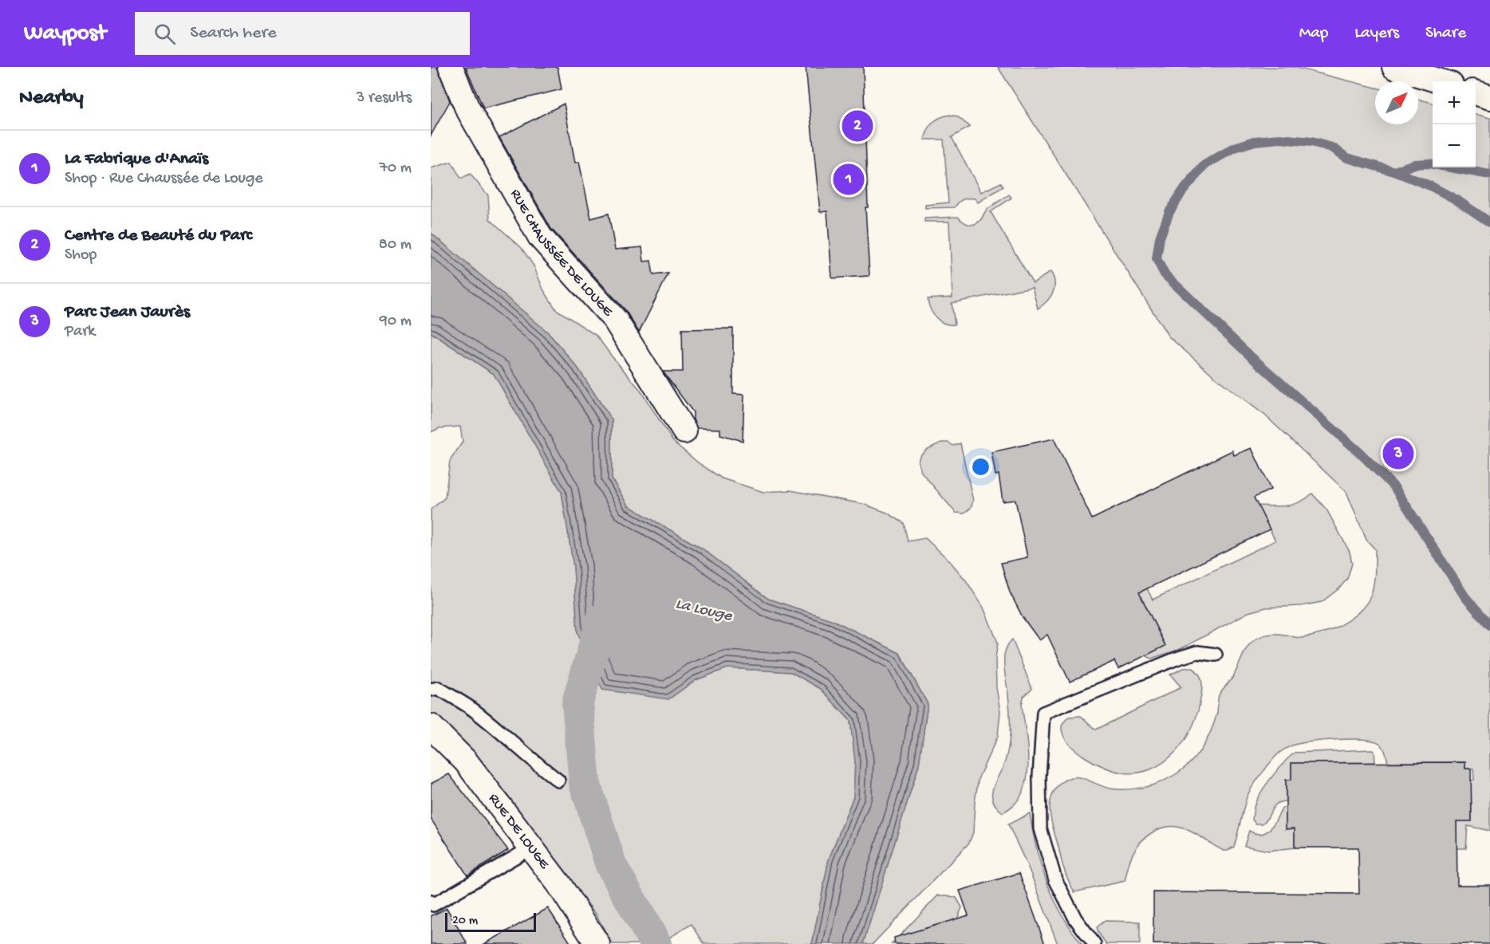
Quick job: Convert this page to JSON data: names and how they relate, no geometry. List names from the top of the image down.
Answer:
{
  "streets": {
    "street": ["RUE CHAUSSÉE DE LOUGE", "RUE DE LOUGE"]
  },
  "water": ["La Louge"],
  "scale_bar": "20 m",
  "north": "top right",
  "page": {
    "header": "Waypost",
    "search": "Search here",
    "nav": ["Map", "Layers", "Share"],
    "heading": ["Nearby", "3 results"],
    "map_buttons": ["+", "−"],
    "pins": ["2", "1", "3"],
    "list": [
      {
        "mark": "1",
        "name": "La Fabrique d'Anaïs",
        "note": "Shop · Rue Chaussée de Louge",
        "value": "70 m"
      },
      {
        "mark": "2",
        "name": "Centre de Beauté du Parc",
        "note": "Shop",
        "value": "80 m"
      },
      {
        "mark": "3",
        "name": "Parc Jean Jaurès",
        "note": "Park",
        "value": "90 m"
      }
    ],
    "scale": "20 m"
  }
}
